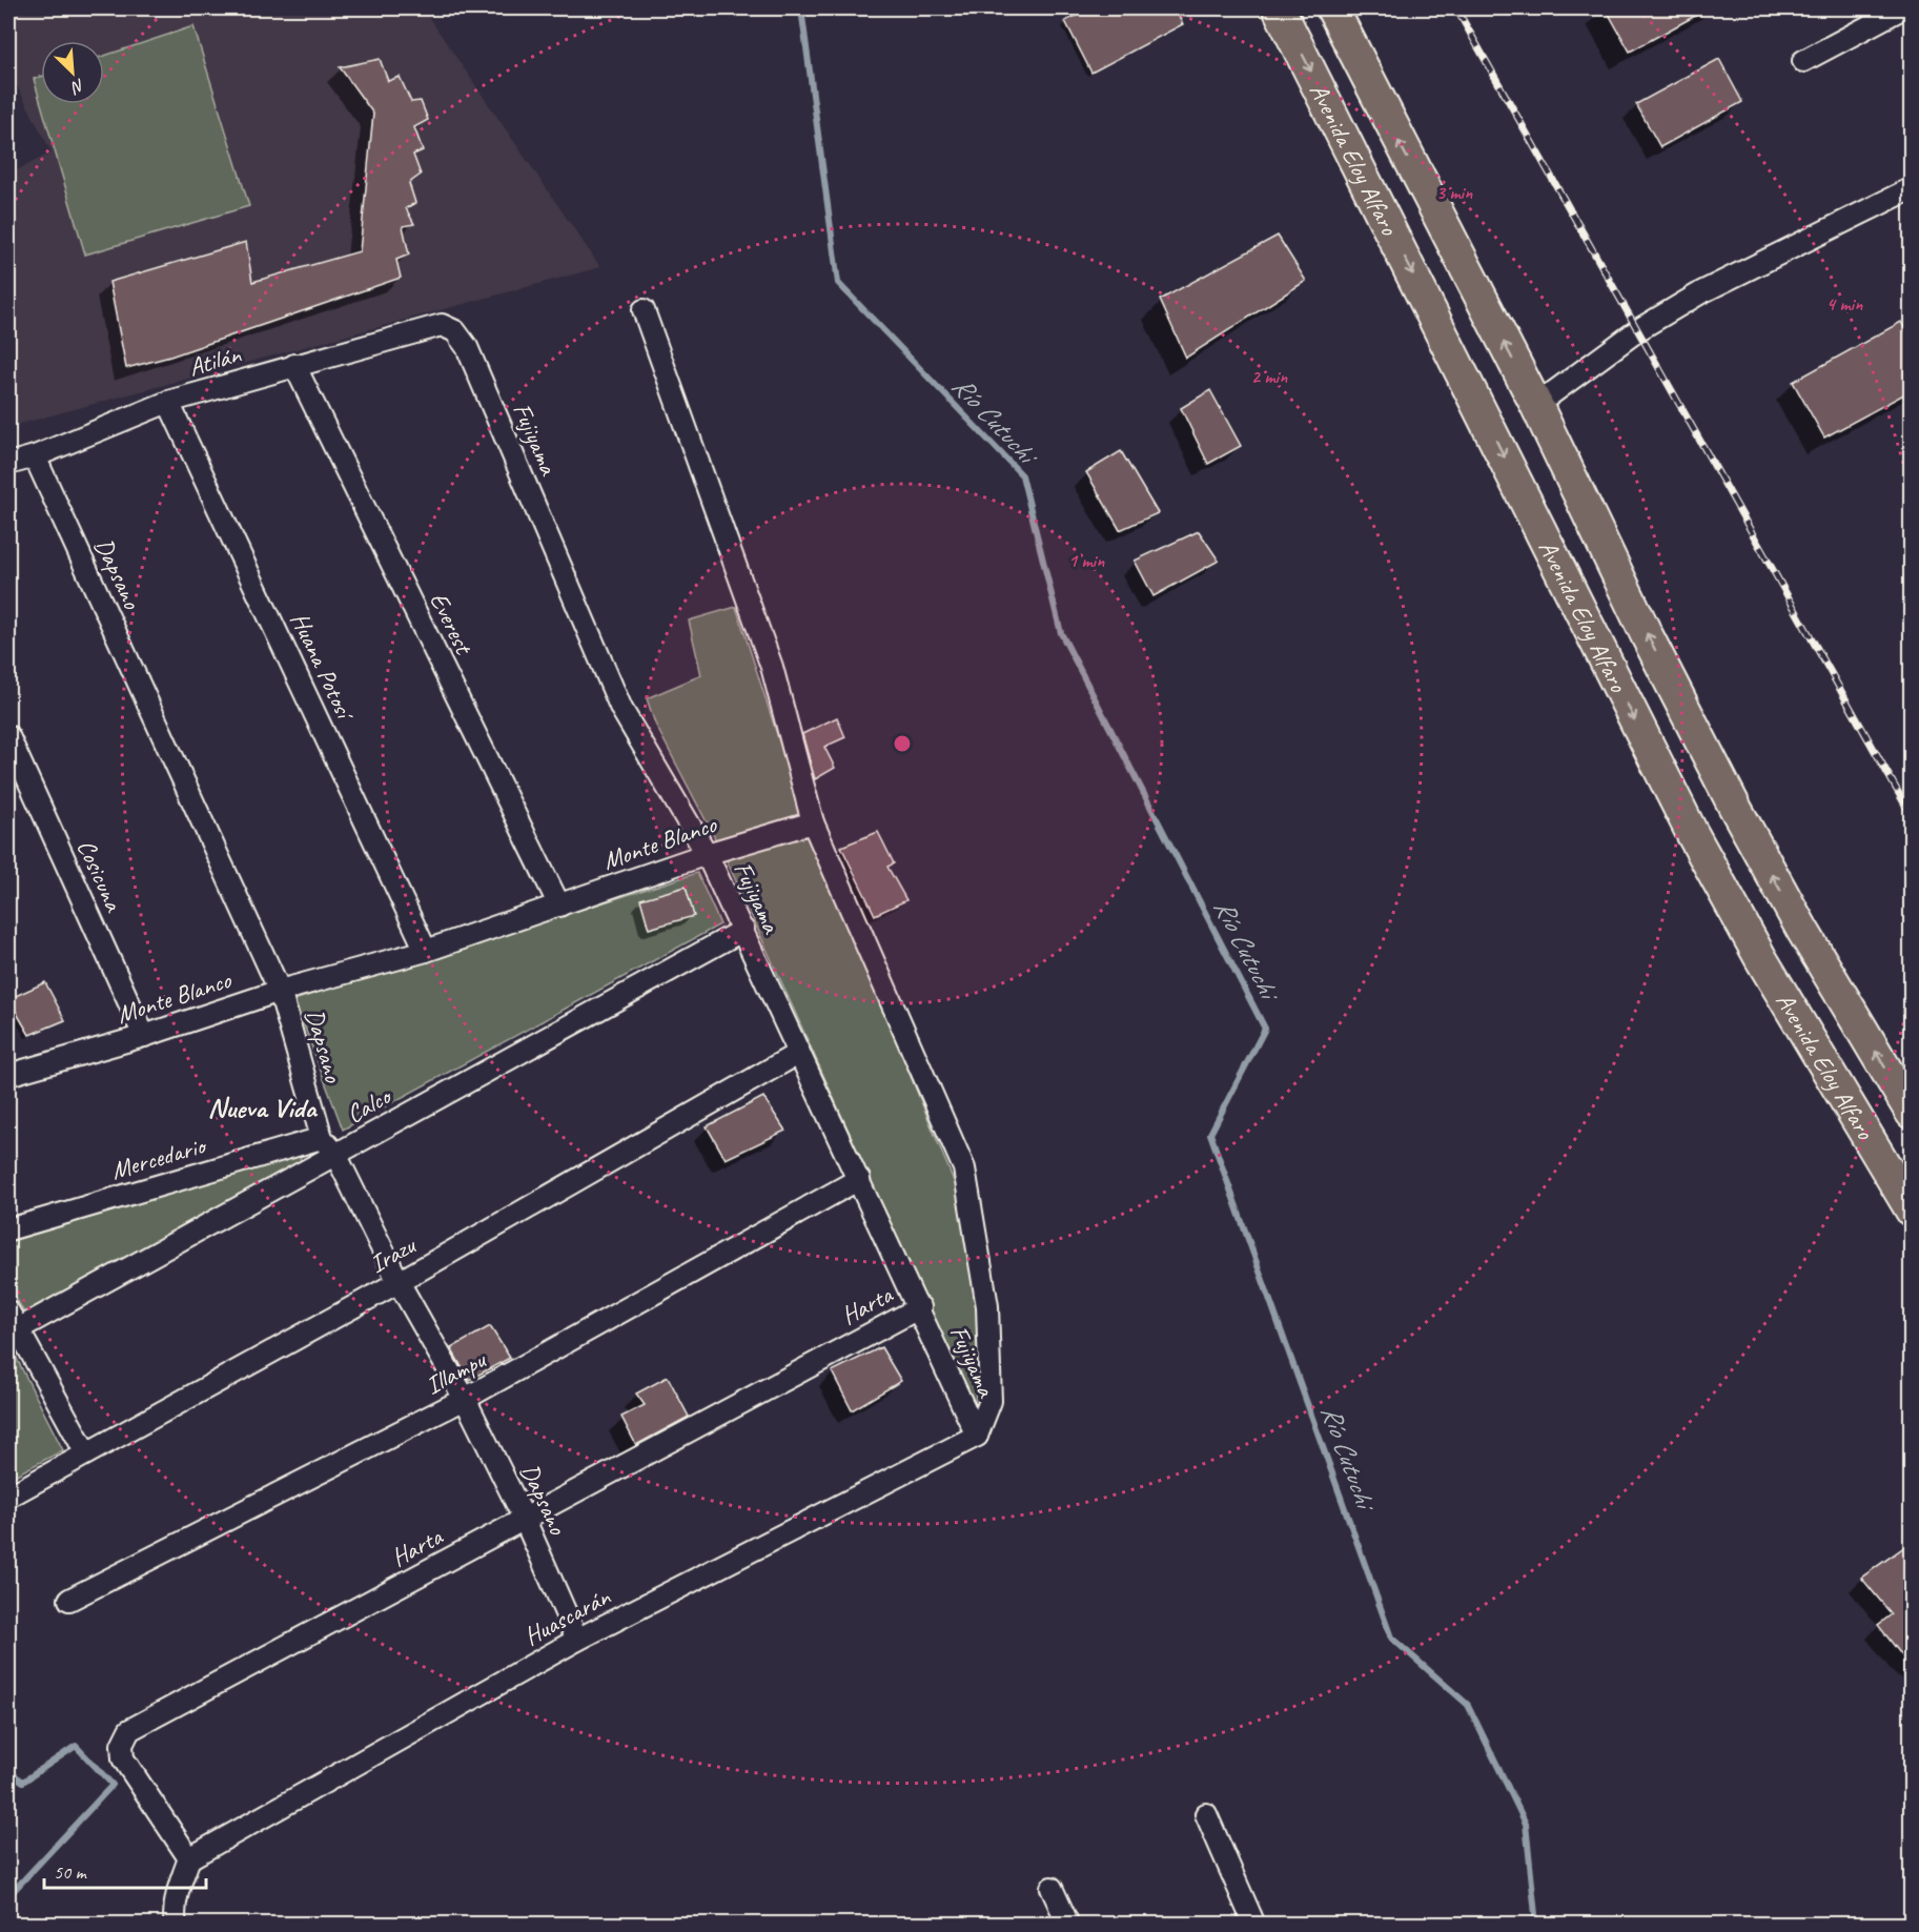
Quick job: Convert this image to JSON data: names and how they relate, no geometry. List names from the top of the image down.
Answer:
{
  "streets": {
    "main road": ["Avenida Eloy Alfaro"],
    "street": [
      "Atilán",
      "Fujiyama",
      "Dapsano",
      "Everest",
      "Huana Potosí",
      "Monte Blanco",
      "Cosicuna",
      "Calco",
      "Mercedario",
      "Irazu",
      "Harta",
      "Illampu",
      "Huascarán"
    ]
  },
  "crossings": [
    ["Atilán", "Fujiyama"],
    ["Atilán", "Dapsano"],
    ["Atilán", "Everest"],
    ["Atilán", "Huana Potosí"],
    ["Fujiyama", "Monte Blanco"],
    ["Fujiyama", "Calco"],
    ["Fujiyama", "Irazu"],
    ["Fujiyama", "Harta"],
    ["Fujiyama", "Illampu"],
    ["Fujiyama", "Huascarán"],
    ["Dapsano", "Monte Blanco"],
    ["Dapsano", "Calco"],
    ["Dapsano", "Mercedario"],
    ["Dapsano", "Irazu"],
    ["Dapsano", "Harta"],
    ["Dapsano", "Illampu"],
    ["Dapsano", "Huascarán"],
    ["Everest", "Monte Blanco"],
    ["Huana Potosí", "Monte Blanco"],
    ["Monte Blanco", "Cosicuna"],
    ["Harta", "Huascarán"]
  ],
  "districts": ["Nueva Vida"],
  "water": ["Río Cutuchi"],
  "scale_bar": "50 m",
  "north": "bottom right",
  "rings": [
    "3 min",
    "4 min",
    "2 min",
    "1 min"
  ]
}
